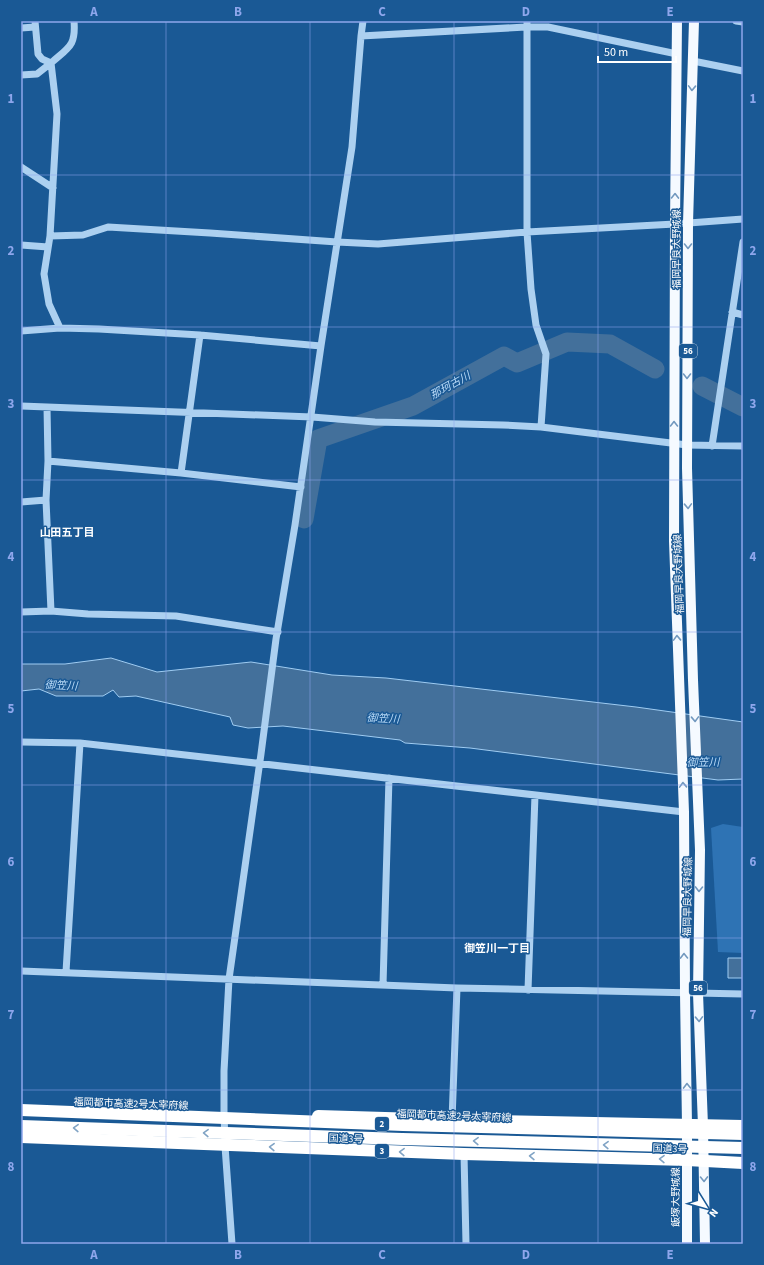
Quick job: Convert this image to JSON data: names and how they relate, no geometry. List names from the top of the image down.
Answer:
{
  "streets": {
    "highway": [
      "福岡都市高速2号太宰府線",
      "2",
      "国道3号",
      "3"
    ],
    "main road": ["福岡早良大野城線", "56", "飯塚大野城線"]
  },
  "crossings": [
    ["福岡早良大野城線", "飯塚大野城線"],
    ["国道3号", "飯塚大野城線"]
  ],
  "districts": ["山田五丁目", "御笠川一丁目"],
  "water": ["那珂古川", "御笠川"],
  "scale_bar": "50 m",
  "north": "bottom right",
  "grid": {
    "columns": [
      "A",
      "B",
      "C",
      "D",
      "E"
    ],
    "rows": [
      "1",
      "2",
      "3",
      "4",
      "5",
      "6",
      "7",
      "8"
    ]
  }
}
